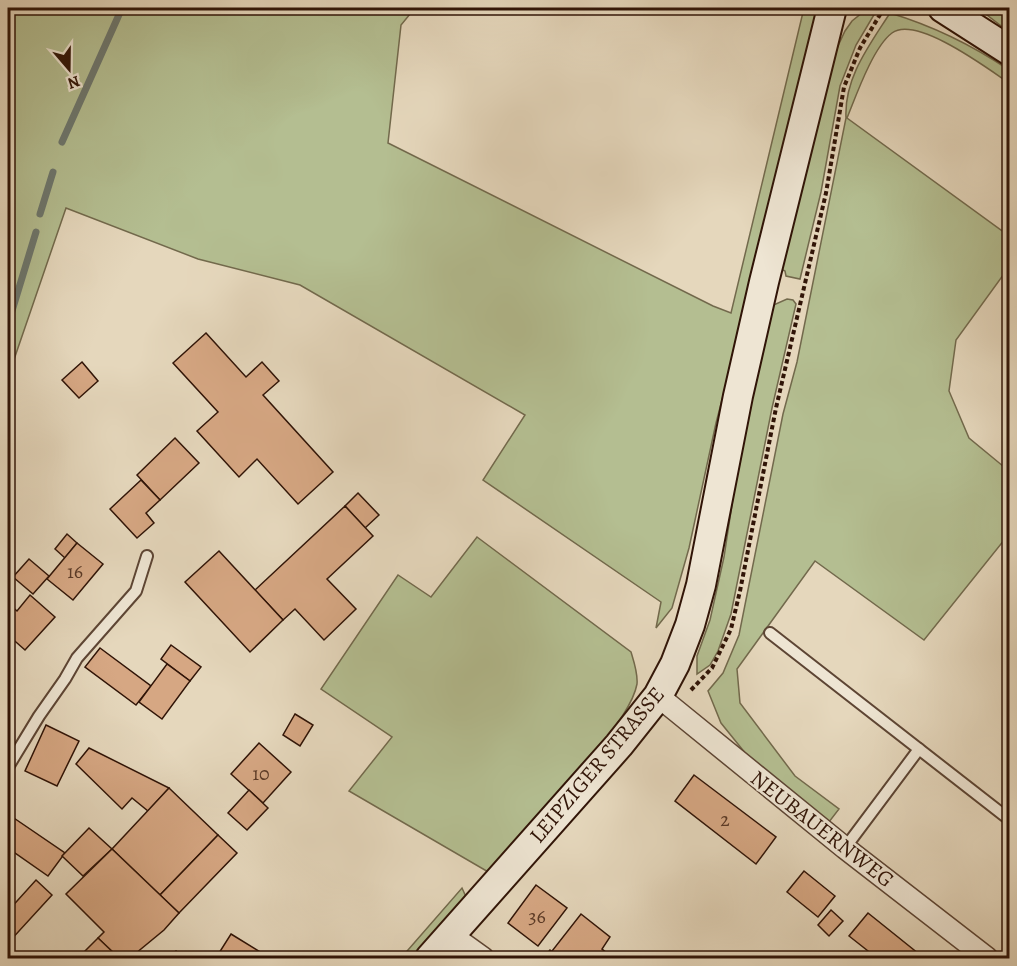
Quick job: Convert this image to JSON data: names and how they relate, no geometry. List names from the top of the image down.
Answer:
{
  "streets": {
    "street": ["LEIPZIGER STRASSE", "NEUBAUERNWEG"]
  },
  "crossings": [
    ["LEIPZIGER STRASSE", "NEUBAUERNWEG"]
  ],
  "house_numbers": [
    "16",
    "10",
    "2",
    "36"
  ],
  "north": "bottom"
}
